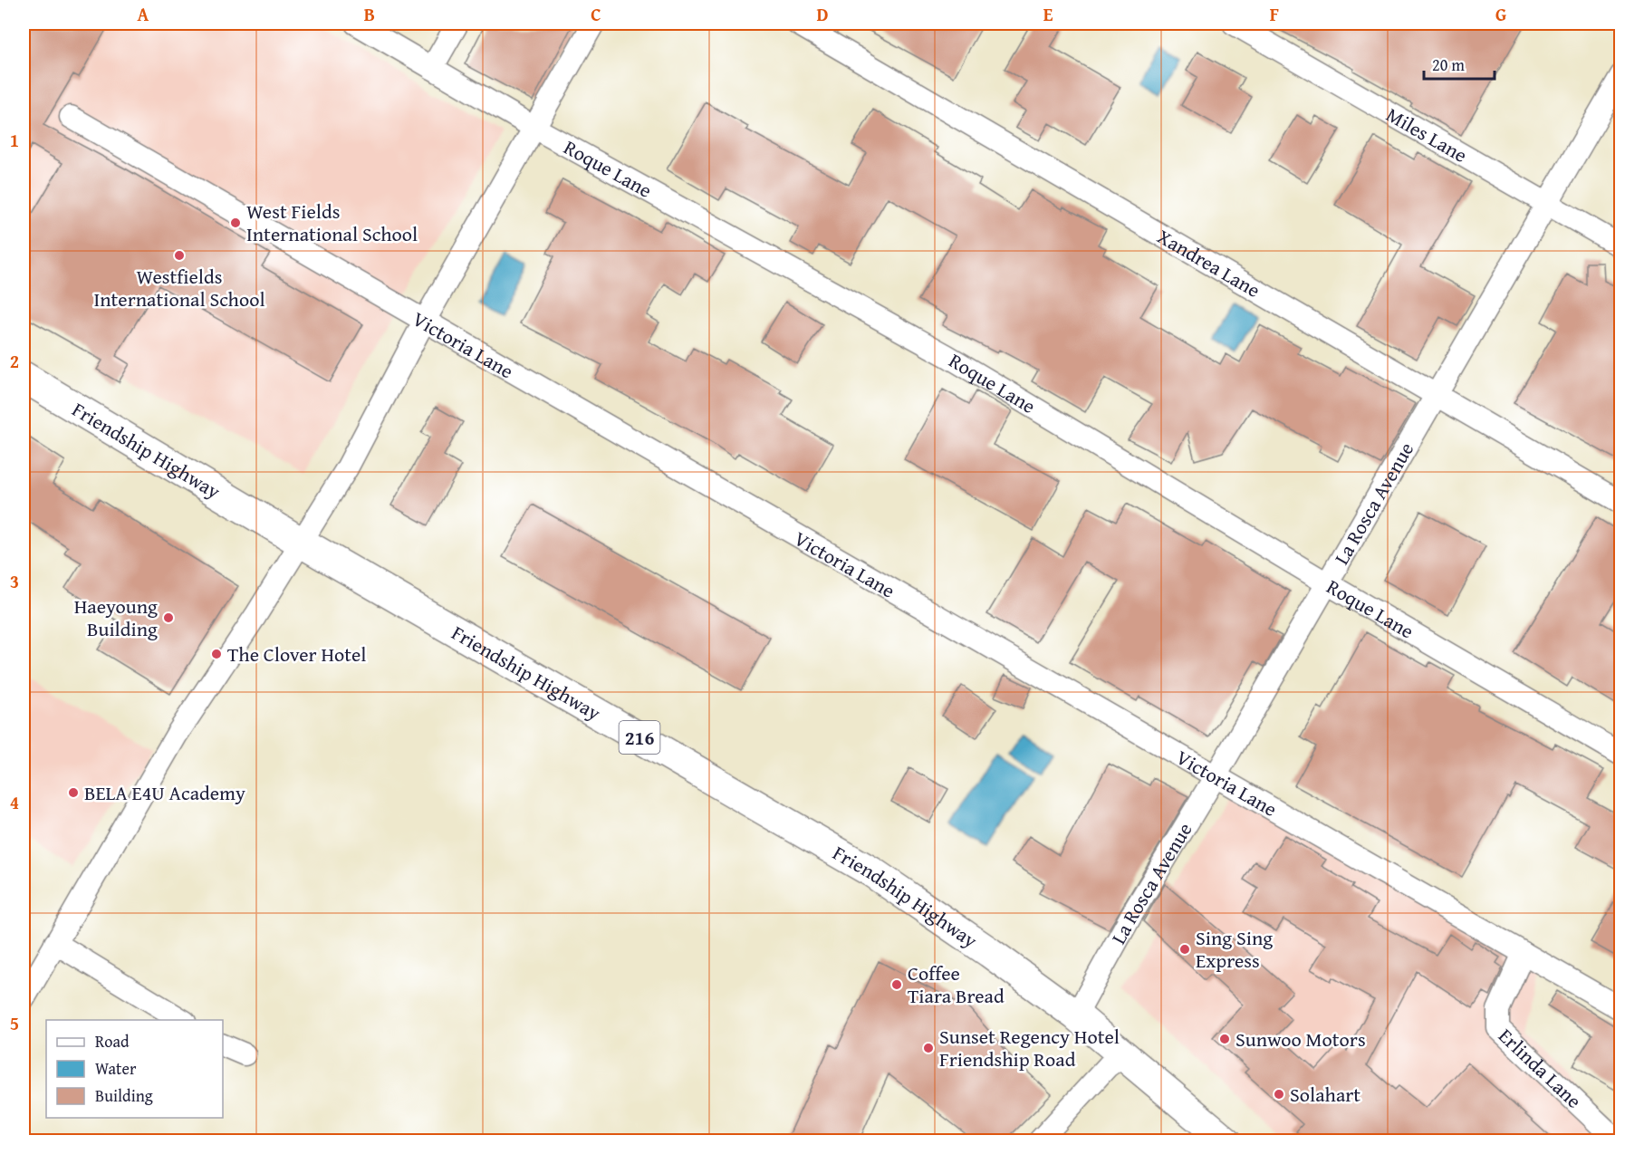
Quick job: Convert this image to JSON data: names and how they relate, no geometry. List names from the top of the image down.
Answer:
{
  "streets": {
    "main road": ["Friendship Highway", "216"],
    "street": [
      "Miles Lane",
      "Roque Lane",
      "Xandrea Lane",
      "Victoria Lane",
      "La Rosca Avenue",
      "Erlinda Lane"
    ]
  },
  "crossings": [
    ["Miles Lane", "La Rosca Avenue"],
    ["Roque Lane", "La Rosca Avenue"],
    ["Xandrea Lane", "La Rosca Avenue"],
    ["Victoria Lane", "La Rosca Avenue"],
    ["Victoria Lane", "Erlinda Lane"],
    ["Friendship Highway", "La Rosca Avenue"]
  ],
  "places": [
    "West Fields International School",
    "Westfields International School",
    "Haeyoung Building",
    "The Clover Hotel",
    "BELA E4U Academy",
    "Sing Sing Express",
    "Coffee Tiara Bread",
    "Sunwoo Motors",
    "Sunset Regency Hotel Friendship Road",
    "Solahart"
  ],
  "legend": ["Road", "Water", "Building"],
  "scale_bar": "20 m",
  "grid": {
    "columns": [
      "A",
      "B",
      "C",
      "D",
      "E",
      "F",
      "G"
    ],
    "rows": [
      "1",
      "2",
      "3",
      "4",
      "5"
    ]
  }
}
